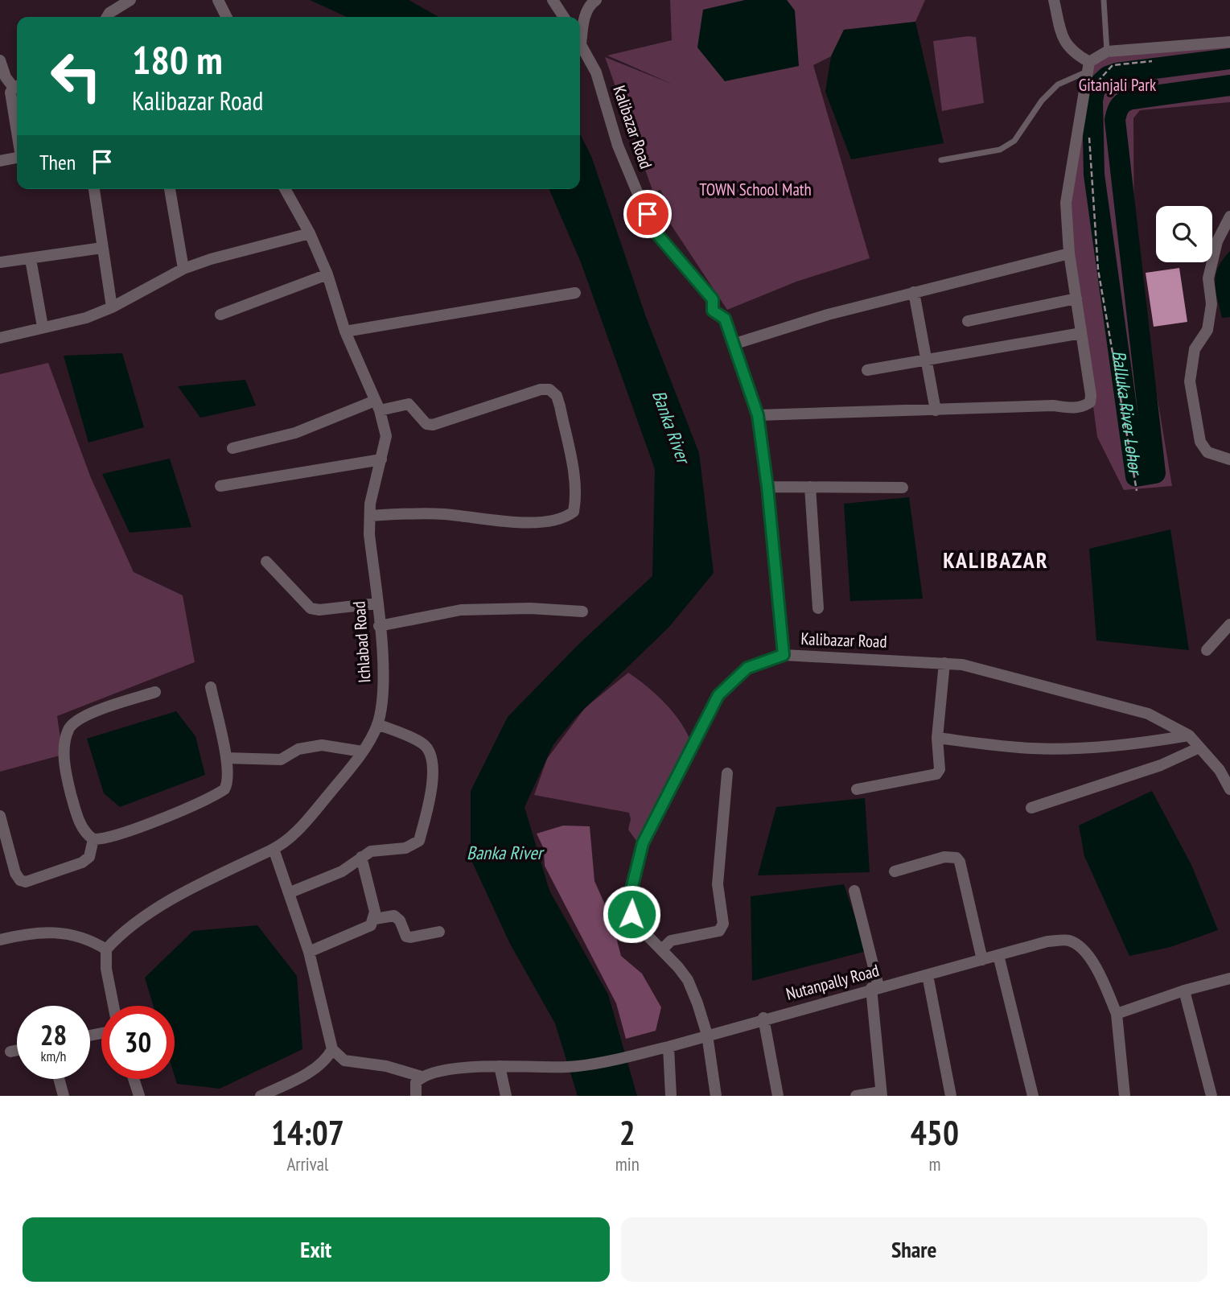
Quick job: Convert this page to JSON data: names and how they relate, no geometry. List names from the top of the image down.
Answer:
{
  "streets": {
    "street": ["Kalibazar Road", "Ichlabad Road", "Nutanpally Road"]
  },
  "districts": ["KALIBAZAR"],
  "water": ["Balluka River Lohor", "Banka River"],
  "parks": ["Gitanjali Park", "TOWN School Math"],
  "page": {
    "turn": ["180 m", "Kalibazar Road"],
    "then": "Then",
    "speed": "28 km/h",
    "limit": "30",
    "eta": [
      "14:07",
      "Arrival",
      "2",
      "min",
      "450",
      "m"
    ],
    "buttons": ["Exit", "Share"]
  }
}
